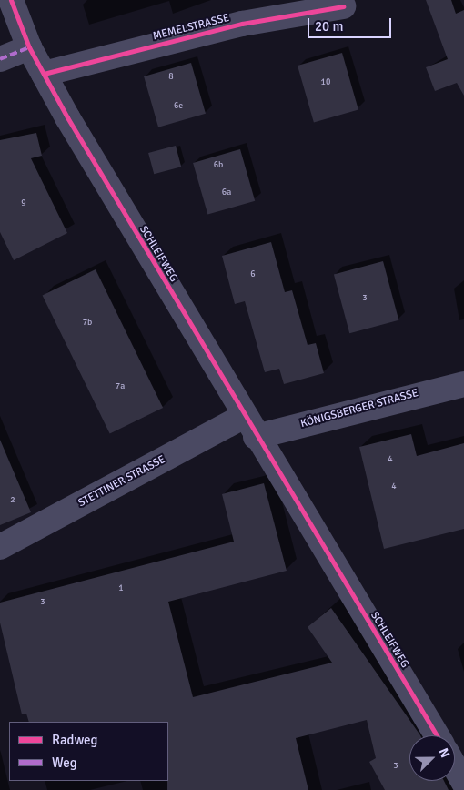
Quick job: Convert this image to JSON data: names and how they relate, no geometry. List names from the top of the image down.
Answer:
{
  "streets": {
    "street": [
      "MEMELSTRASSE",
      "SCHLEIFWEG",
      "KÖNIGSBERGER STRASSE",
      "STETTINER STRASSE"
    ]
  },
  "crossings": [
    ["MEMELSTRASSE", "SCHLEIFWEG"],
    ["SCHLEIFWEG", "KÖNIGSBERGER STRASSE"],
    ["SCHLEIFWEG", "STETTINER STRASSE"],
    ["KÖNIGSBERGER STRASSE", "STETTINER STRASSE"]
  ],
  "house_numbers": [
    "8",
    "10",
    "6c",
    "6b",
    "6a",
    "9",
    "6",
    "3",
    "7b",
    "7a",
    "4",
    "4",
    "2",
    "1",
    "3",
    "3"
  ],
  "legend": ["Radweg", "Weg"],
  "scale_bar": "20 m",
  "north": "top right"
}
